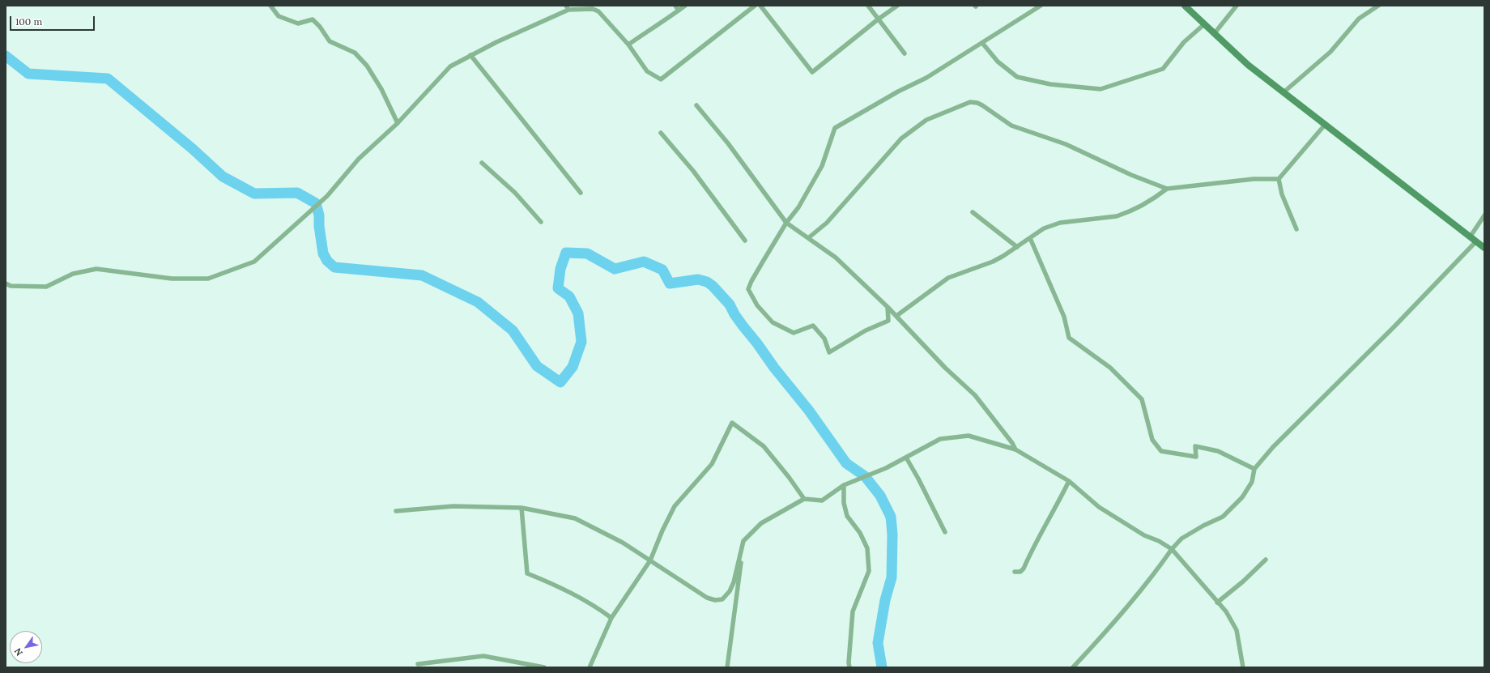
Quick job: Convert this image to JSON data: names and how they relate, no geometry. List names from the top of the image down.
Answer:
{
  "scale_bar": "100 m",
  "north": "bottom left"
}
